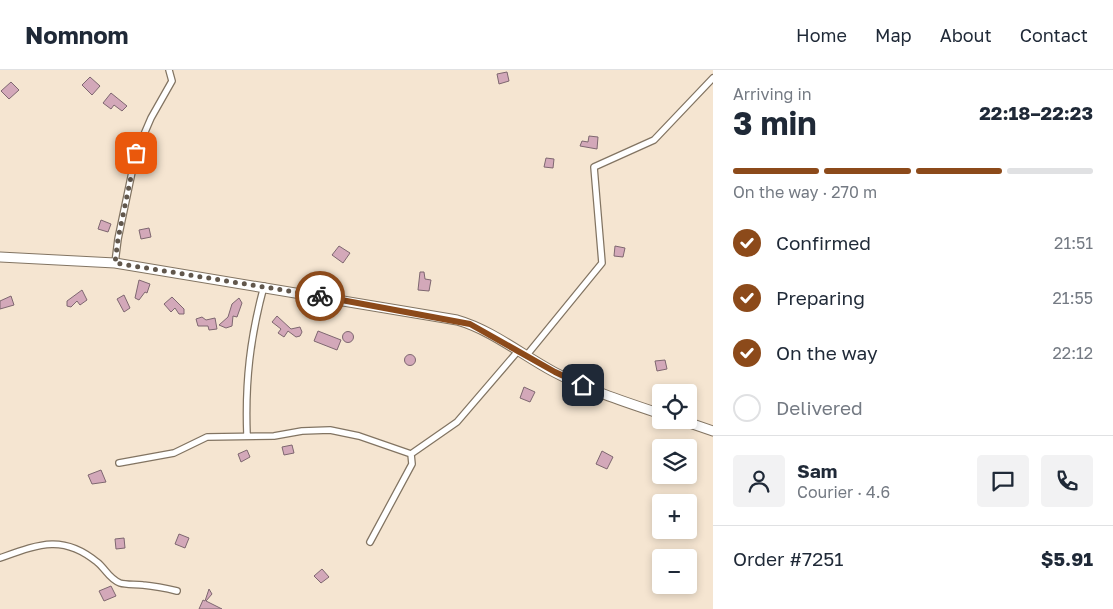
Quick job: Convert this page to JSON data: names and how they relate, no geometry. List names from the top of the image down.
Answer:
{
  "page": {
    "header": "Nomnom",
    "nav": [
      "Home",
      "Map",
      "About",
      "Contact"
    ],
    "heading": ["3 min", "Arriving in", "22:18–22:23"],
    "panel": [
      "Sam",
      "Courier · 4.6",
      "Order #7251",
      "$5.91"
    ],
    "bar": "On the way · 270 m",
    "list": [
      ["Confirmed", "21:51"],
      ["Preparing", "21:55"],
      ["On the way", "22:12"],
      "Delivered"
    ],
    "map_buttons": ["+", "−"]
  }
}
